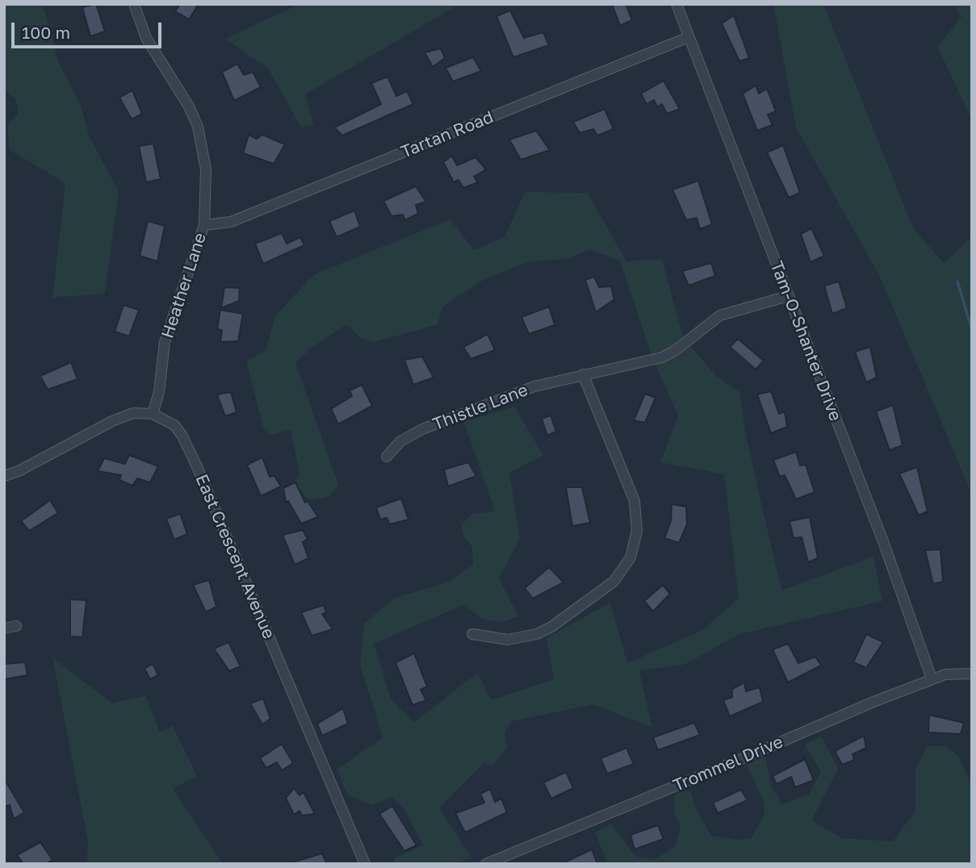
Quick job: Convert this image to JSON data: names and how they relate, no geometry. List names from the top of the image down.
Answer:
{
  "streets": {
    "street": [
      "Tartan Road",
      "Heather Lane",
      "Tam-O-Shanter Drive",
      "Thistle Lane",
      "East Crescent Avenue",
      "Trommel Drive"
    ]
  },
  "crossings": [
    ["Tartan Road", "Heather Lane"],
    ["Tartan Road", "Tam-O-Shanter Drive"],
    ["Heather Lane", "East Crescent Avenue"],
    ["Tam-O-Shanter Drive", "Thistle Lane"],
    ["Tam-O-Shanter Drive", "Trommel Drive"]
  ],
  "scale_bar": "100 m"
}
